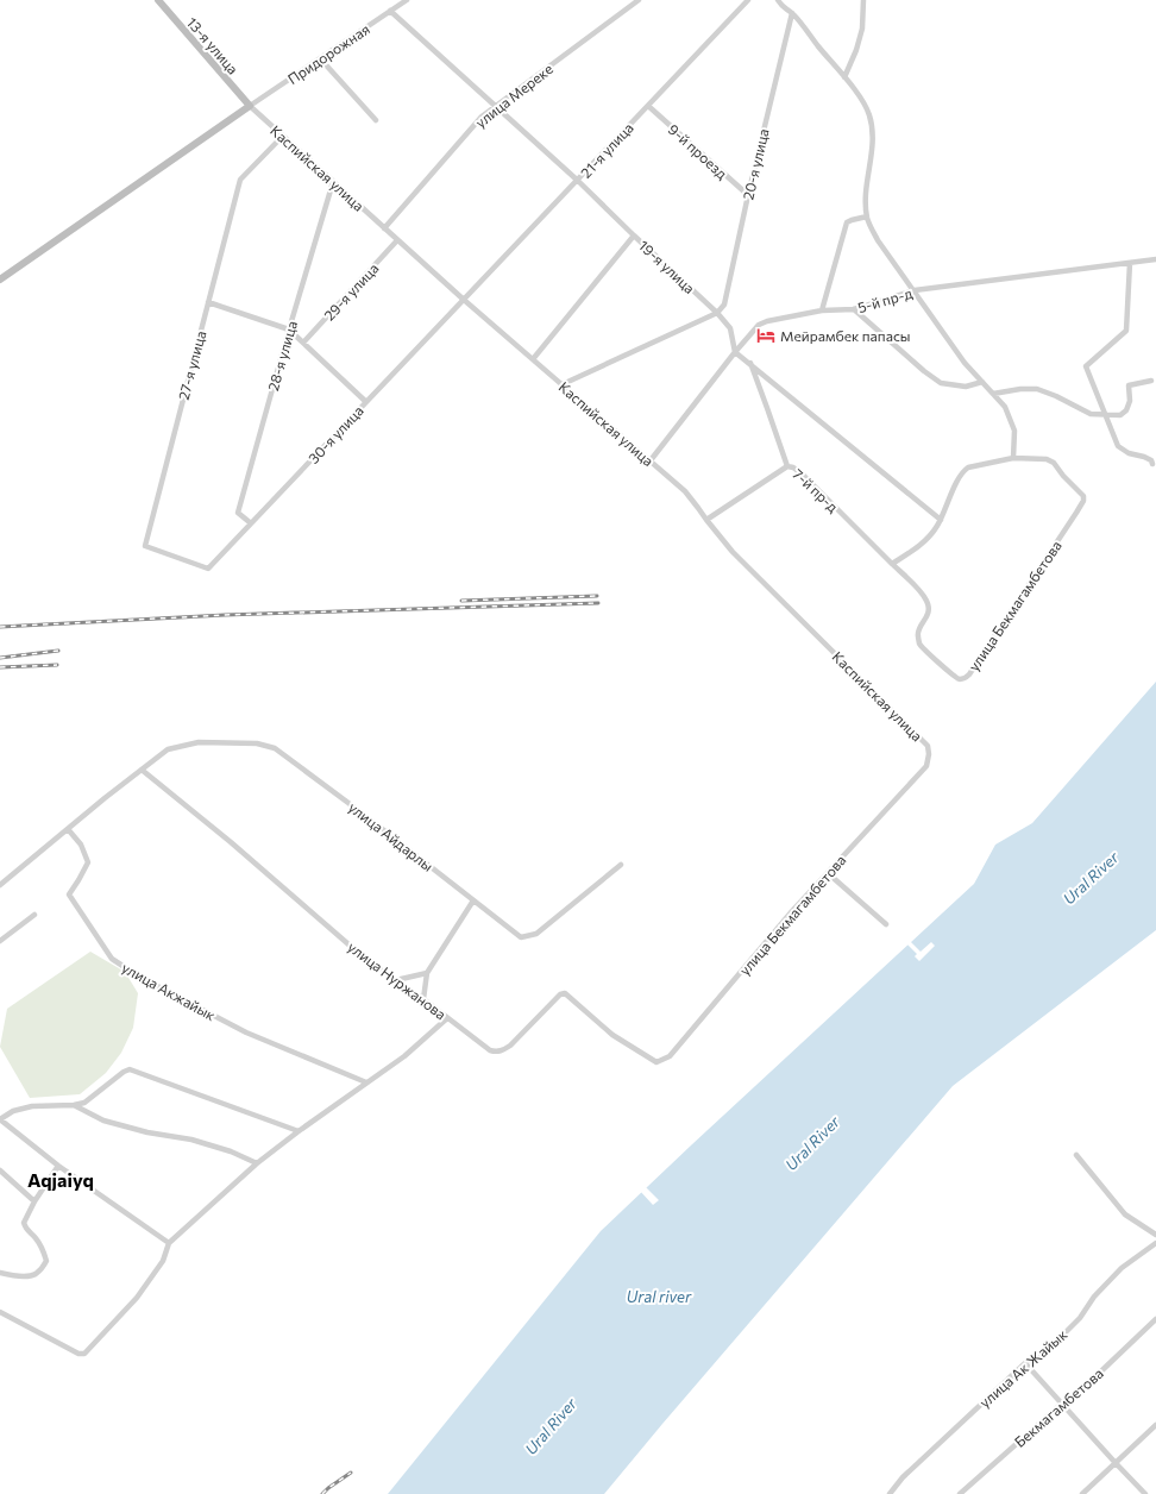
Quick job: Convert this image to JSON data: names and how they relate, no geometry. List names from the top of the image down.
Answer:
{
  "streets": {
    "street": [
      "13-я улица",
      "Придорожная",
      "улица Мереке",
      "21-я улица",
      "9-й проезд",
      "20-я улица",
      "Каспийская улица",
      "19-я улица",
      "29-я улица",
      "5-й пр-д",
      "28-я улица",
      "27-я улица",
      "30-я улица",
      "7-й пр-д",
      "улица Бекмагамбетова",
      "улица Айдарлы",
      "улица Нуржанова",
      "улица Акжайык",
      "улица Ак Жайык",
      "Бекмагамбетова"
    ]
  },
  "crossings": [
    ["13-я улица", "Придорожная"],
    ["13-я улица", "Каспийская улица"],
    ["Придорожная", "Каспийская улица"],
    ["Придорожная", "19-я улица"],
    ["улица Мереке", "Каспийская улица"],
    ["улица Мереке", "19-я улица"],
    ["21-я улица", "9-й проезд"],
    ["21-я улица", "Каспийская улица"],
    ["21-я улица", "19-я улица"],
    ["21-я улица", "30-я улица"],
    ["9-й проезд", "20-я улица"],
    ["20-я улица", "19-я улица"],
    ["Каспийская улица", "29-я улица"],
    ["Каспийская улица", "5-й пр-д"],
    ["Каспийская улица", "28-я улица"],
    ["Каспийская улица", "27-я улица"],
    ["Каспийская улица", "30-я улица"],
    ["Каспийская улица", "7-й пр-д"],
    ["Каспийская улица", "улица Бекмагамбетова"],
    ["19-я улица", "5-й пр-д"],
    ["28-я улица", "30-я улица"],
    ["27-я улица", "30-я улица"],
    ["7-й пр-д", "улица Бекмагамбетова"],
    ["улица Бекмагамбетова", "улица Нуржанова"],
    ["улица Айдарлы", "улица Нуржанова"],
    ["улица Айдарлы", "улица Акжайык"]
  ],
  "districts": ["Aqjaiyq"],
  "water": ["Ural River", "Ural river"],
  "places": {
    "hotel": ["Мейрамбек папасы"]
  }
}
